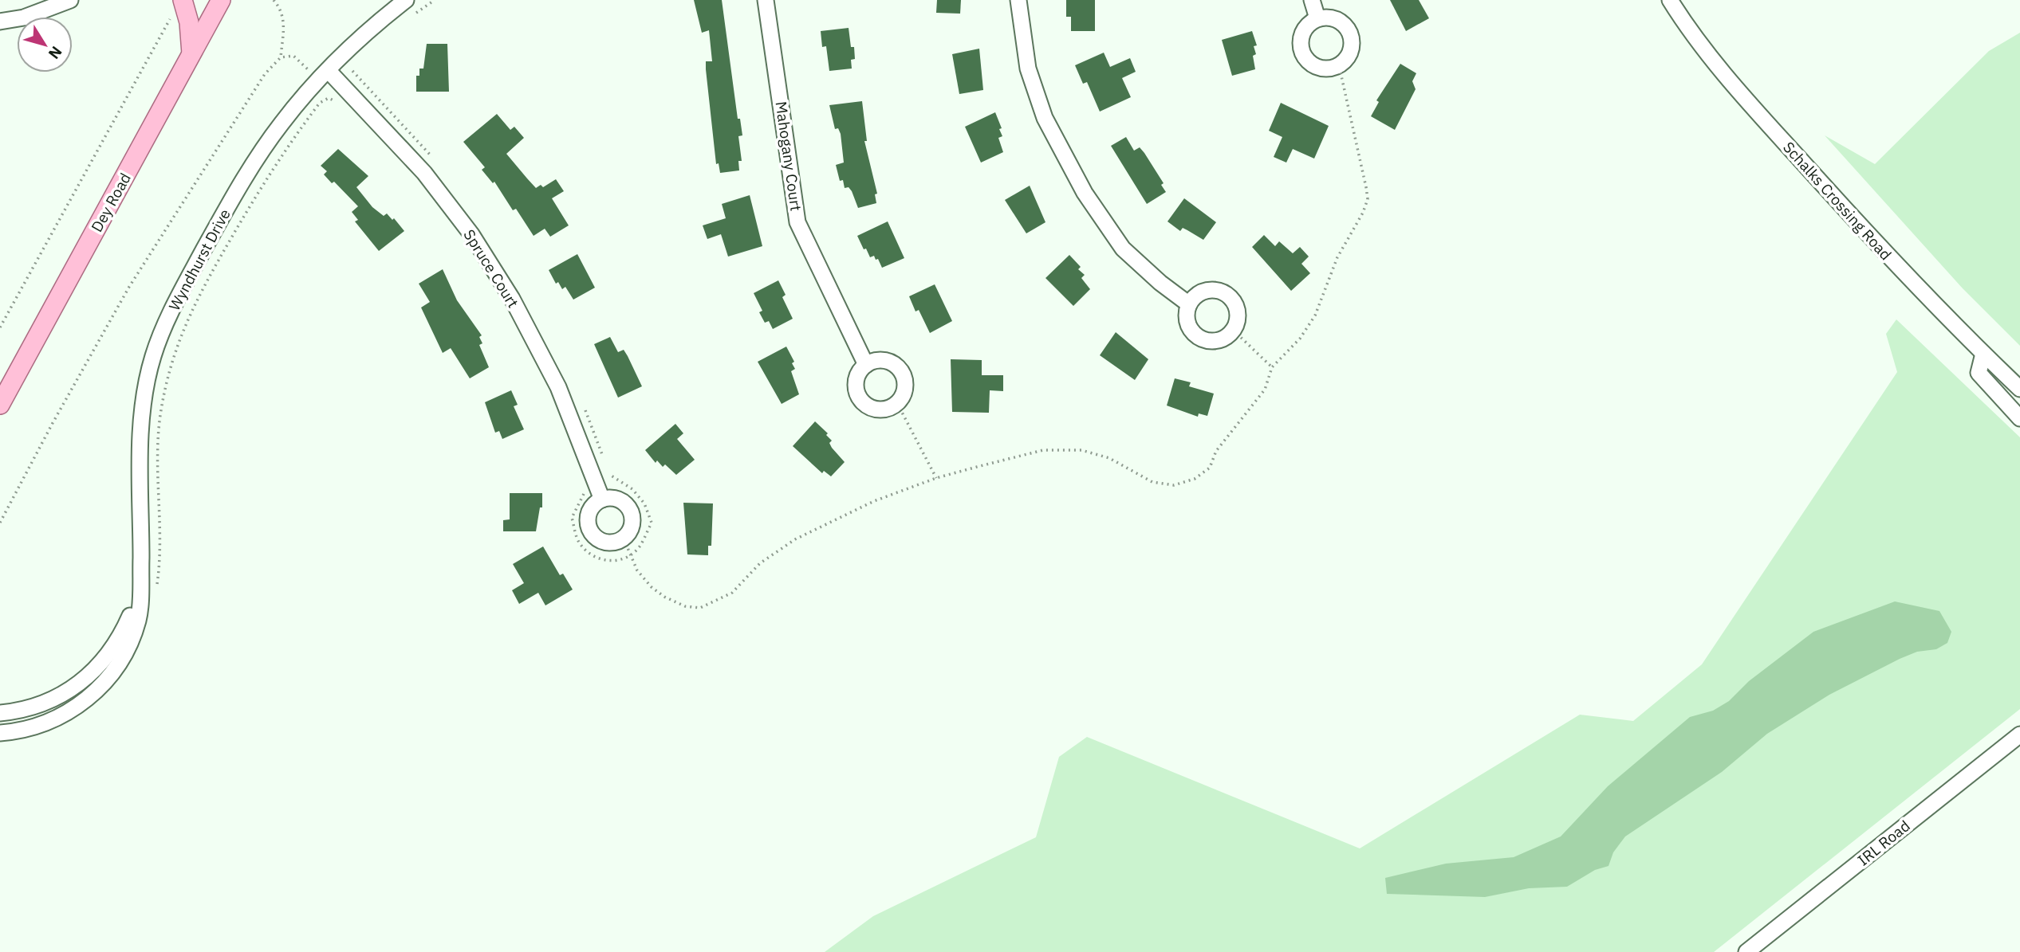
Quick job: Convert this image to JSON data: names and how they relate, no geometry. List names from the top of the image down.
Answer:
{
  "streets": {
    "main road": ["Dey Road"],
    "street": [
      "Mahogany Court",
      "Schalks Crossing Road",
      "Wyndhurst Drive",
      "Spruce Court",
      "IRL Road"
    ]
  },
  "crossings": [
    ["Wyndhurst Drive", "Spruce Court"]
  ],
  "north": "bottom right"
}
